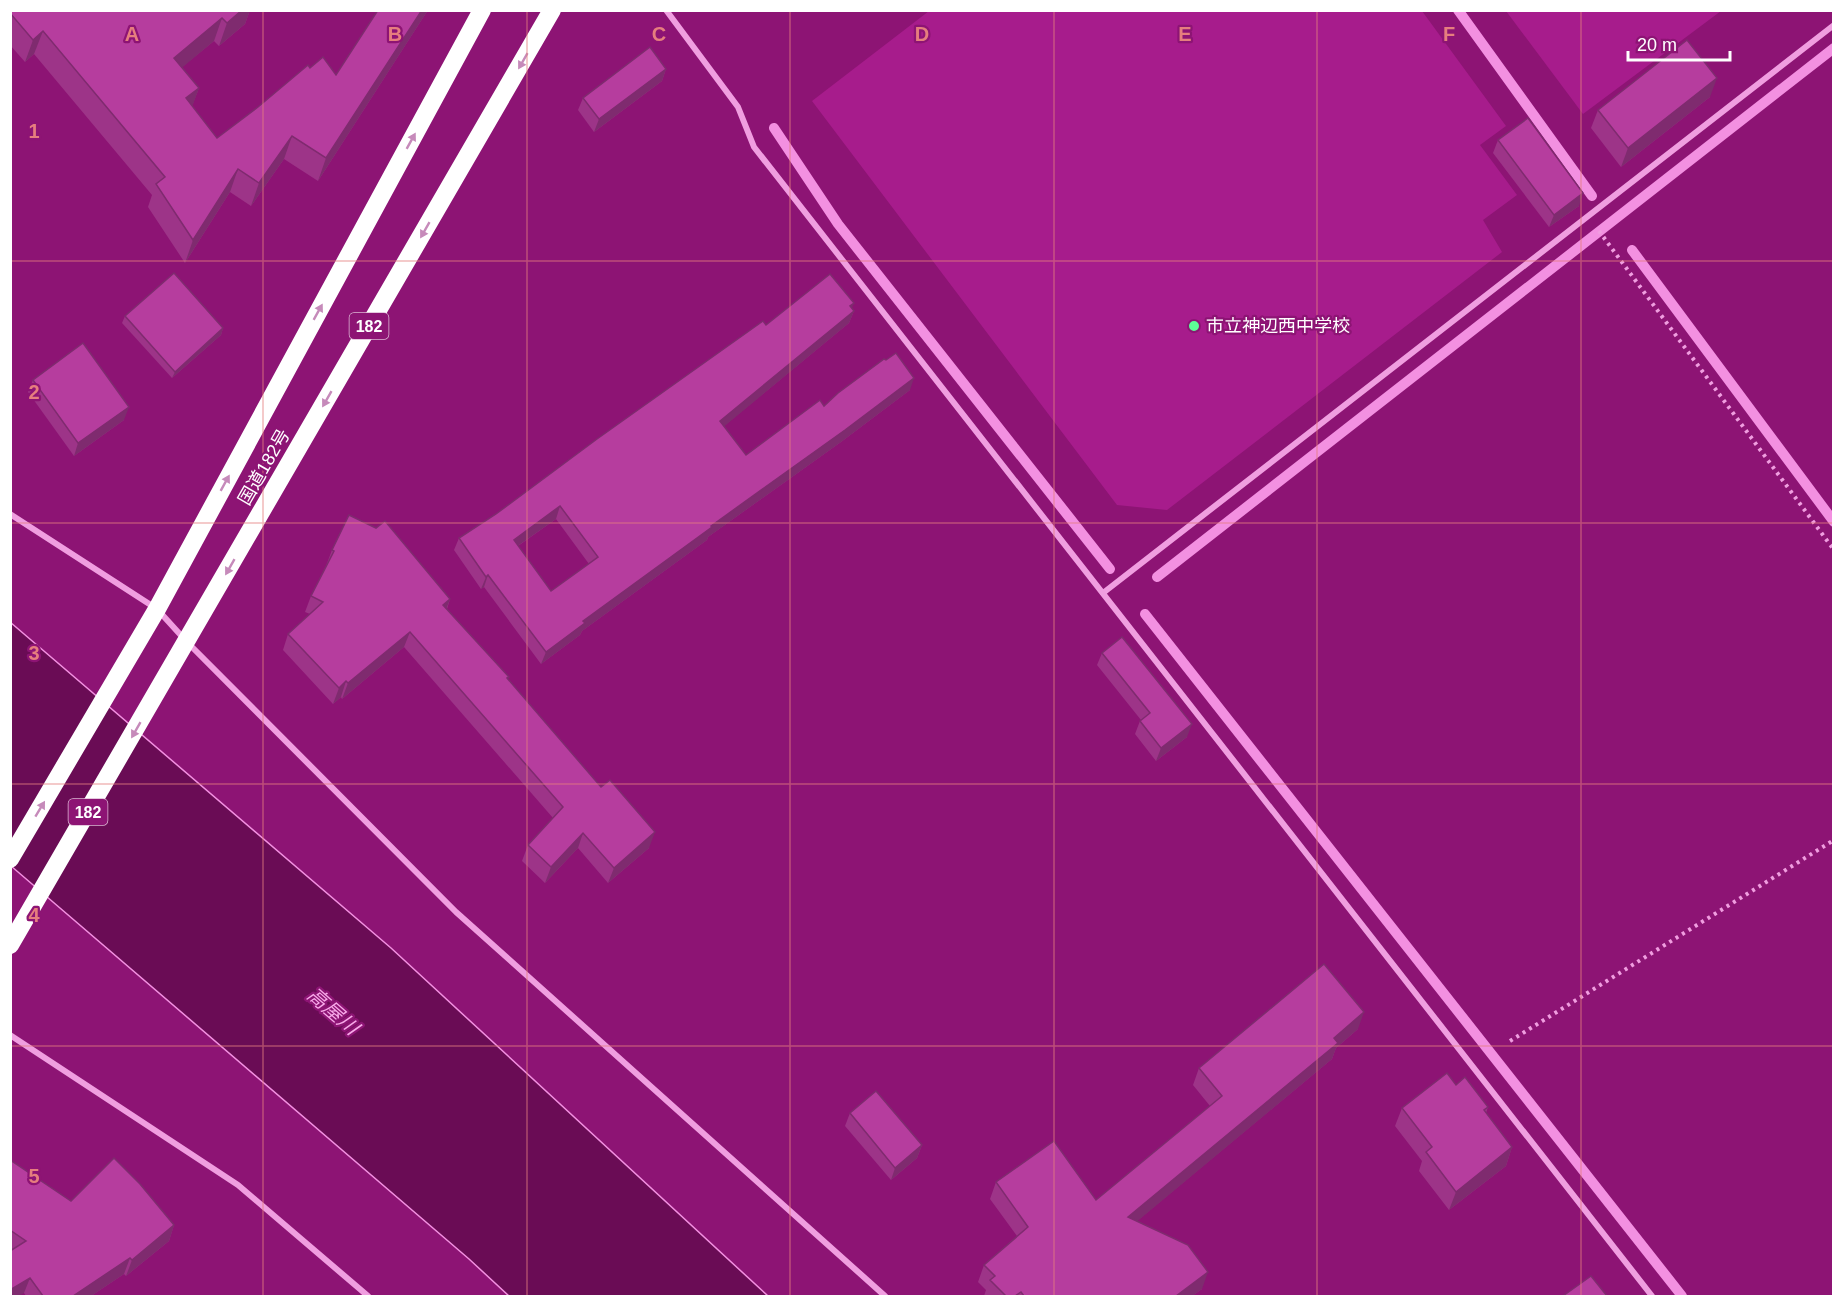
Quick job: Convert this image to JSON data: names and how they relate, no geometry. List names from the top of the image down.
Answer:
{
  "streets": {
    "highway": ["182", "国道182号"]
  },
  "water": ["高屋川"],
  "places": ["市立神辺西中学校"],
  "scale_bar": "20 m",
  "grid": {
    "columns": [
      "A",
      "B",
      "C",
      "D",
      "E",
      "F"
    ],
    "rows": [
      "1",
      "2",
      "3",
      "4",
      "5"
    ]
  }
}
